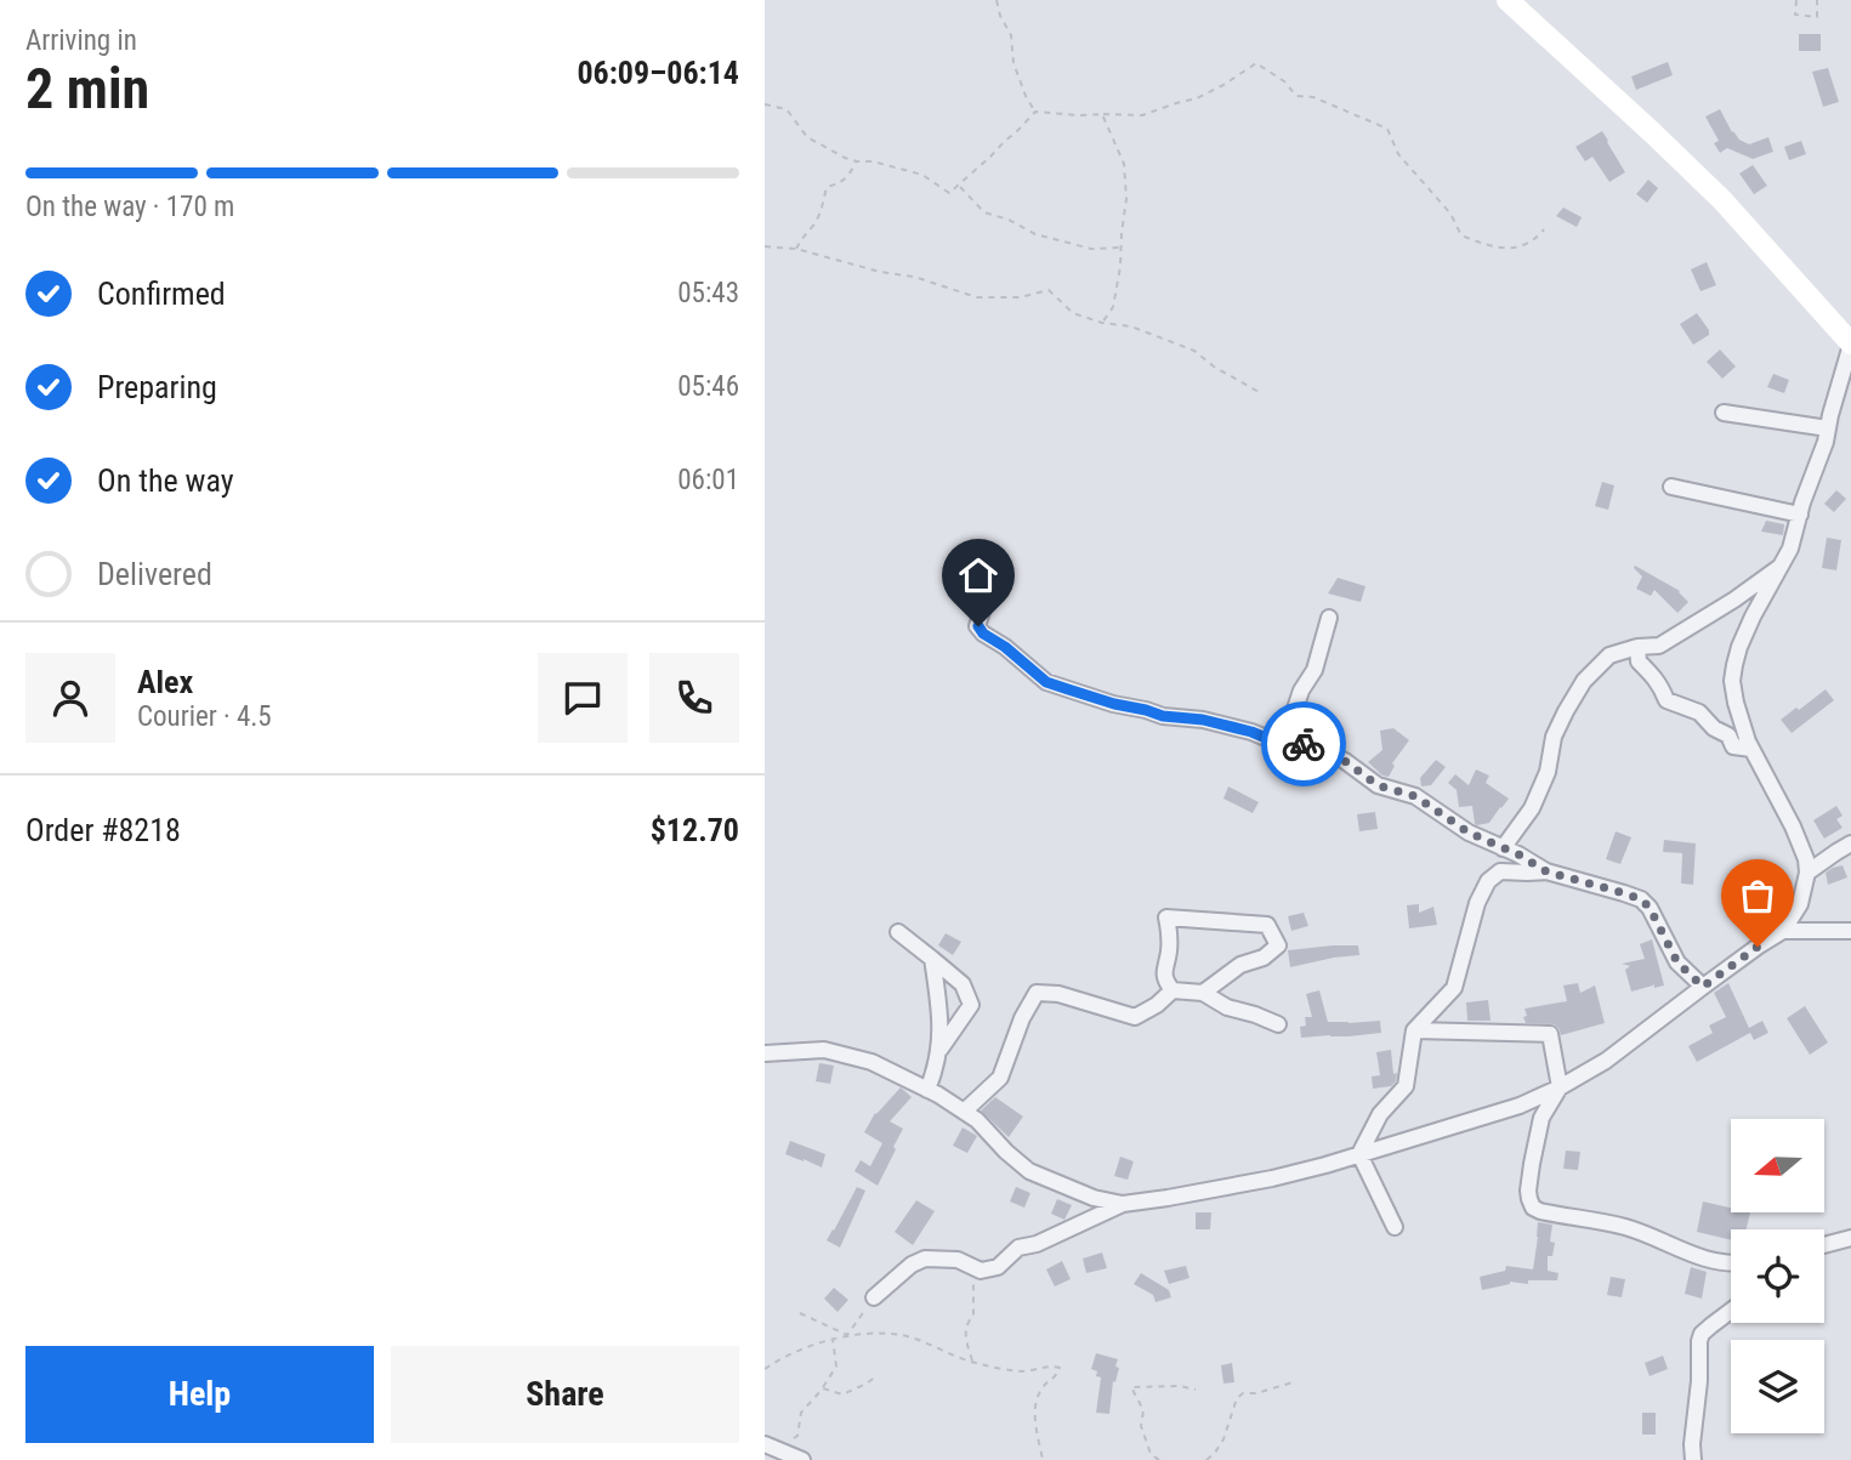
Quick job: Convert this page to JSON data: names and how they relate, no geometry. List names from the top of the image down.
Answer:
{
  "north": "left",
  "page": {
    "heading": ["2 min", "Arriving in", "06:09–06:14"],
    "panel": [
      "Alex",
      "Courier · 4.5",
      "Order #8218",
      "$12.70"
    ],
    "bar": "On the way · 170 m",
    "list": [
      ["Confirmed", "05:43"],
      ["Preparing", "05:46"],
      ["On the way", "06:01"],
      "Delivered"
    ],
    "buttons": ["Help", "Share"]
  }
}
